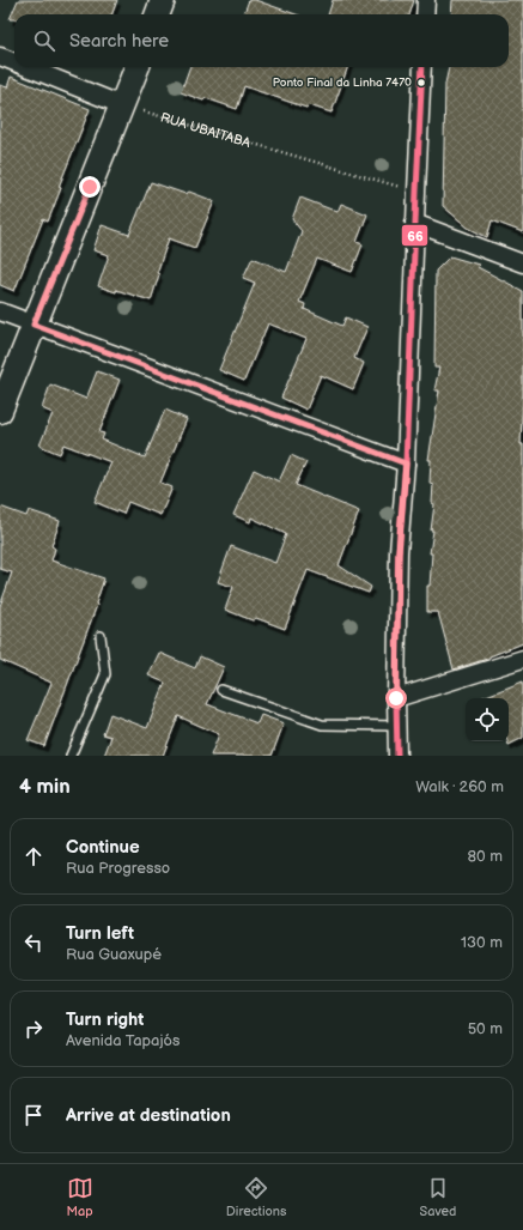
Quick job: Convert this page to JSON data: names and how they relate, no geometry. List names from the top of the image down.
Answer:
{
  "streets": {
    "path": ["RUA UBAITABA"]
  },
  "places": ["Ponto Final da Linha 7470"],
  "lines": ["transit line 66"],
  "page": {
    "search": "Search here",
    "heading": ["4 min", "Walk · 260 m"],
    "list": [
      ["Continue", "Rua Progresso", "80 m"],
      ["Turn left", "Rua Guaxupé", "130 m"],
      ["Turn right", "Avenida Tapajós", "50 m"],
      "Arrive at destination"
    ],
    "nav": ["Map", "Directions", "Saved"]
  }
}
